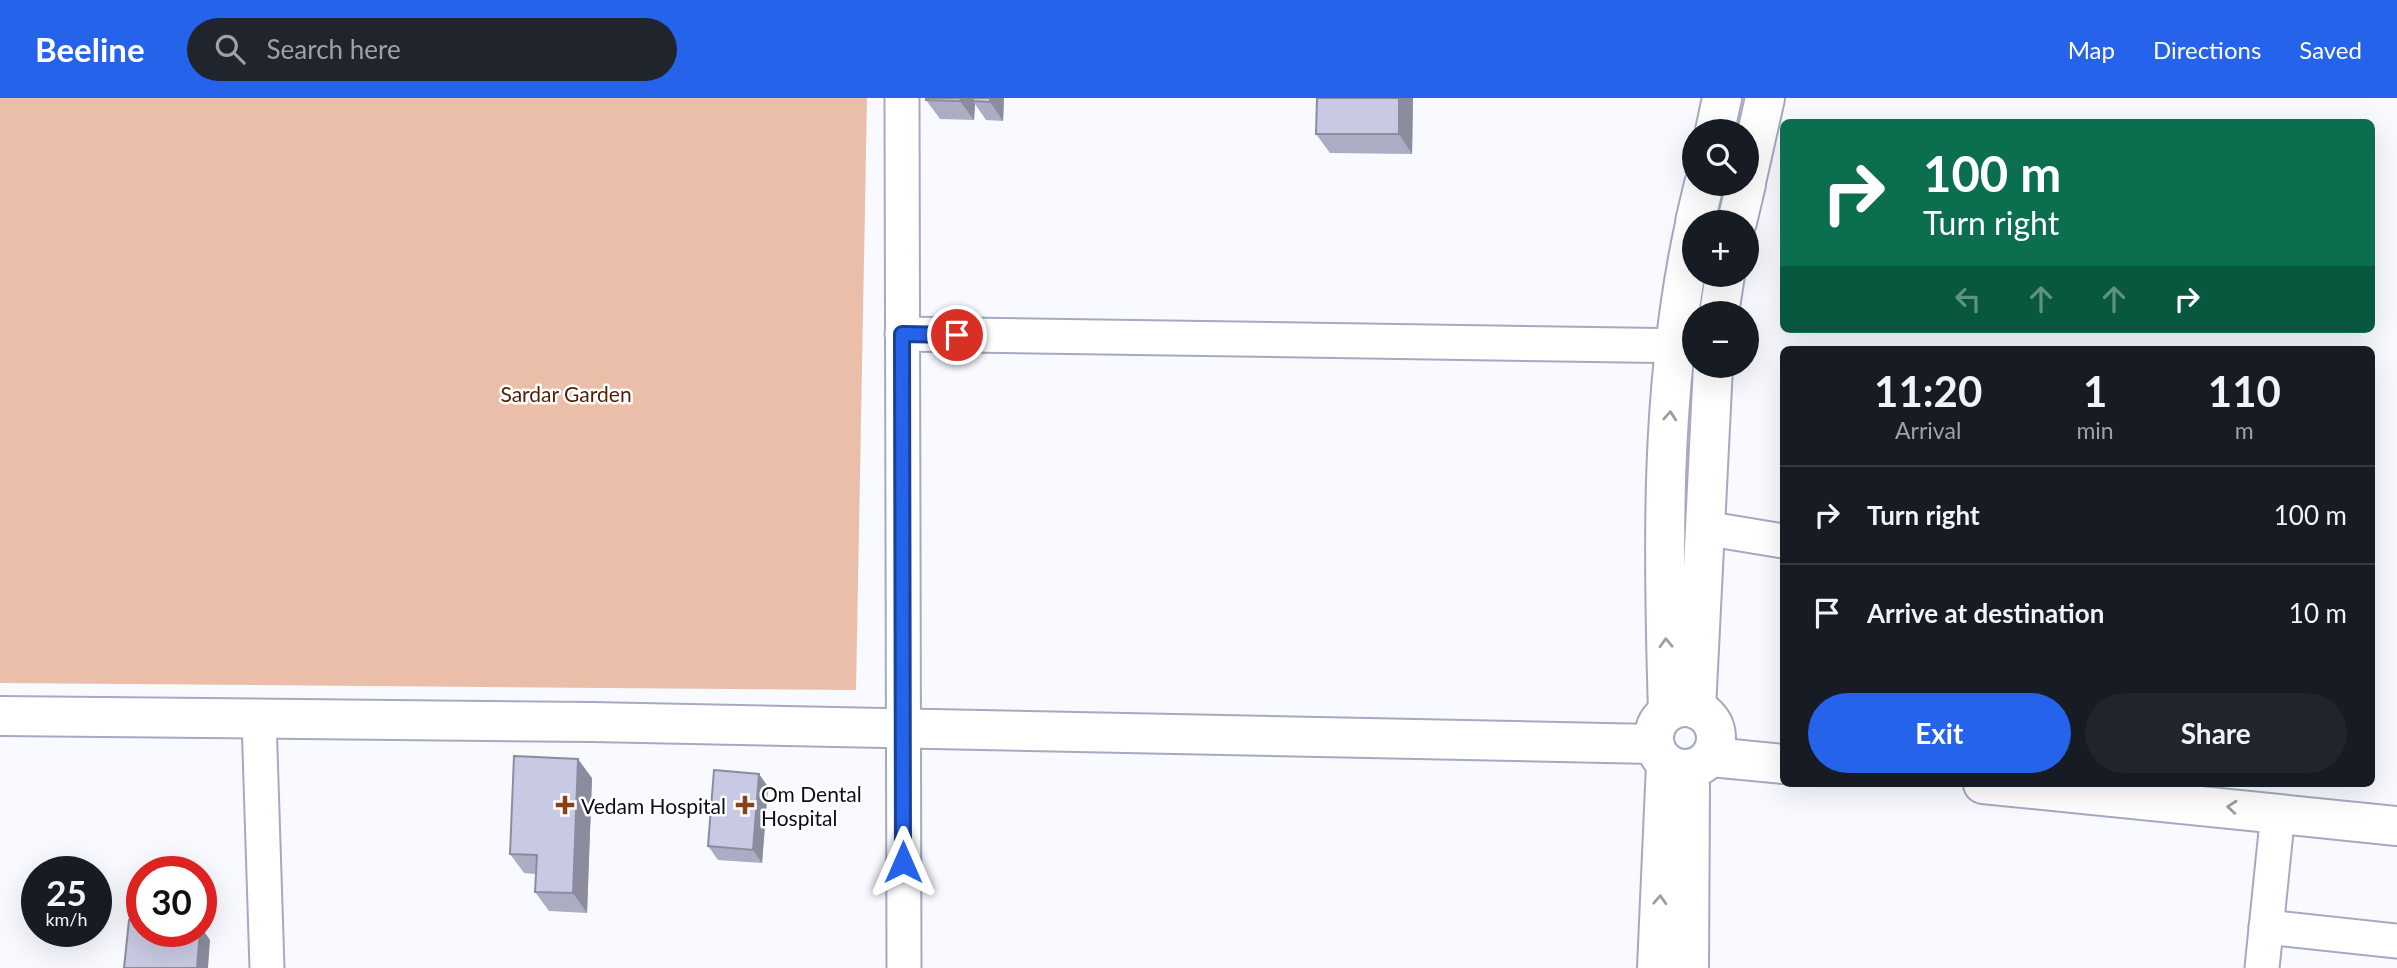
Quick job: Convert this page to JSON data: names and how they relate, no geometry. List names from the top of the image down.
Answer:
{
  "parks": ["Sardar Garden"],
  "places": {
    "health": ["Vedam Hospital", "Om Dental Hospital"]
  },
  "page": {
    "header": "Beeline",
    "search": "Search here",
    "nav": ["Map", "Directions", "Saved"],
    "map_buttons": ["+", "−"],
    "turn": ["100 m", "Turn right"],
    "eta": [
      "11:20",
      "Arrival",
      "1",
      "min",
      "110",
      "m"
    ],
    "list": [
      {
        "name": "Turn right",
        "value": "100 m"
      },
      {
        "name": "Arrive at destination",
        "value": "10 m"
      }
    ],
    "buttons": ["Exit", "Share"],
    "speed": "25 km/h",
    "limit": "30"
  }
}
